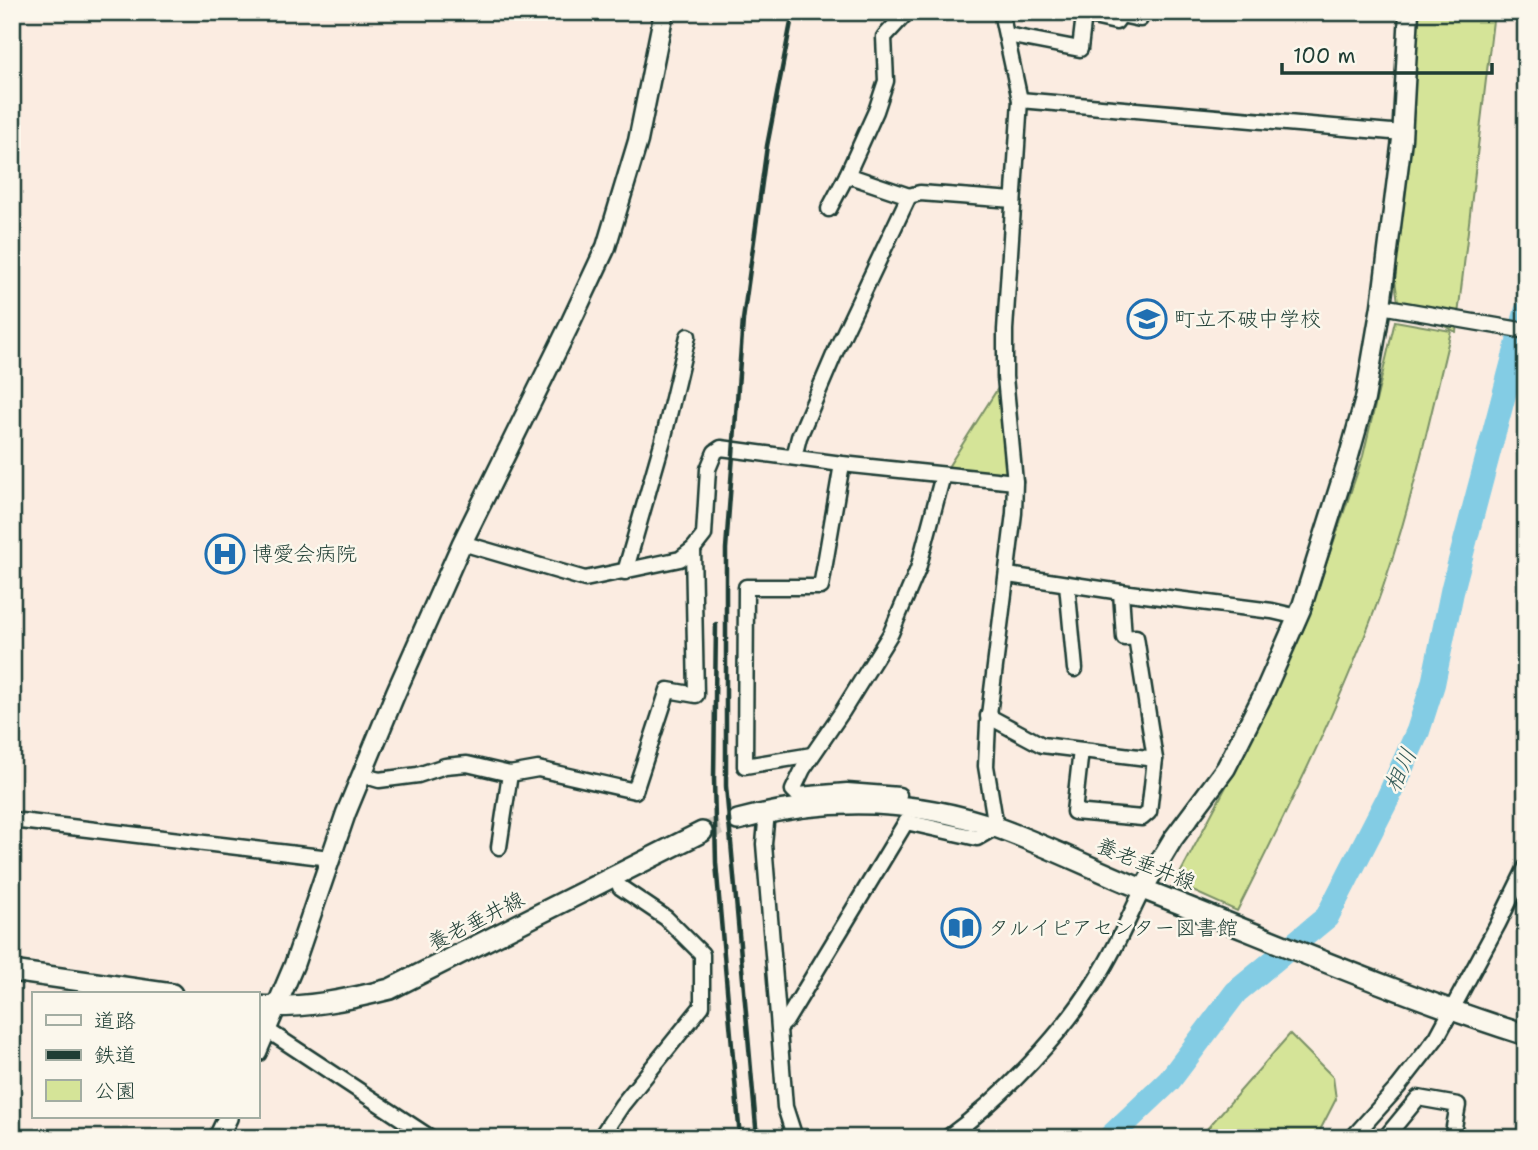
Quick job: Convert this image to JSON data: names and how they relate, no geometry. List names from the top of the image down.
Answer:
{
  "streets": {
    "main road": ["養老垂井線"]
  },
  "water": ["相川"],
  "places": {
    "school or university": ["町立不破中学校"],
    "hospital": ["博愛会病院"],
    "library": ["タルイピアセンター図書館"]
  },
  "legend": ["道路", "鉄道", "公園"],
  "scale_bar": "100 m"
}
